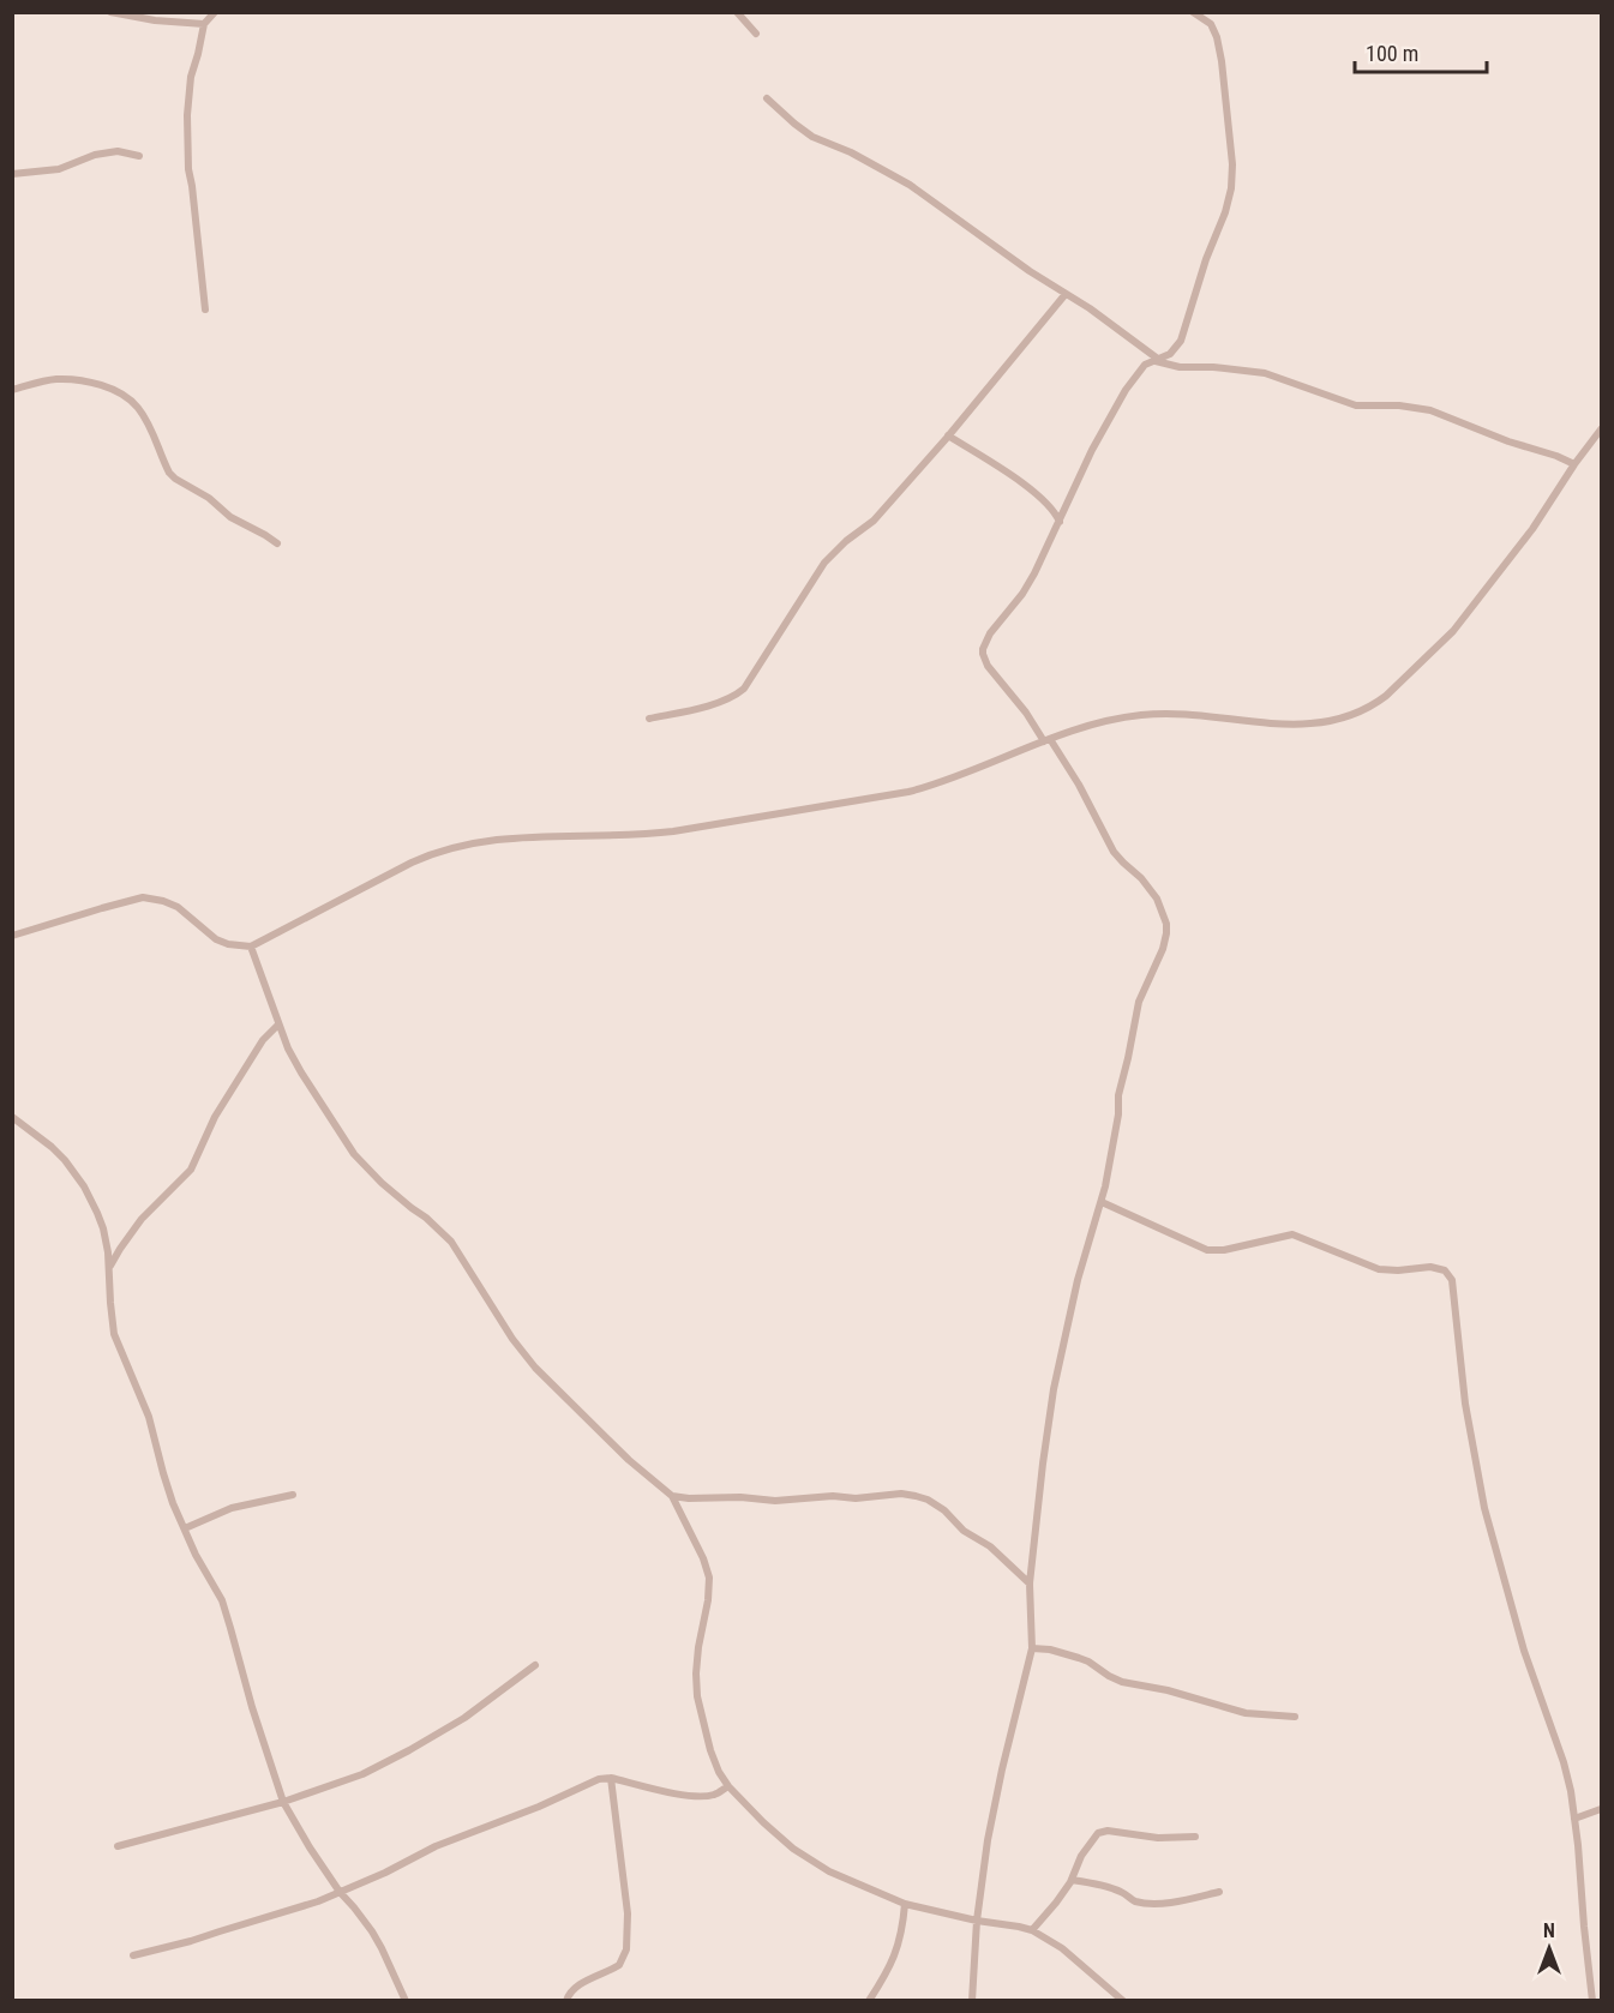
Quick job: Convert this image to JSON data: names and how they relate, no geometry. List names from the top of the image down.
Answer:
{
  "scale_bar": "100 m",
  "north": "top"
}
